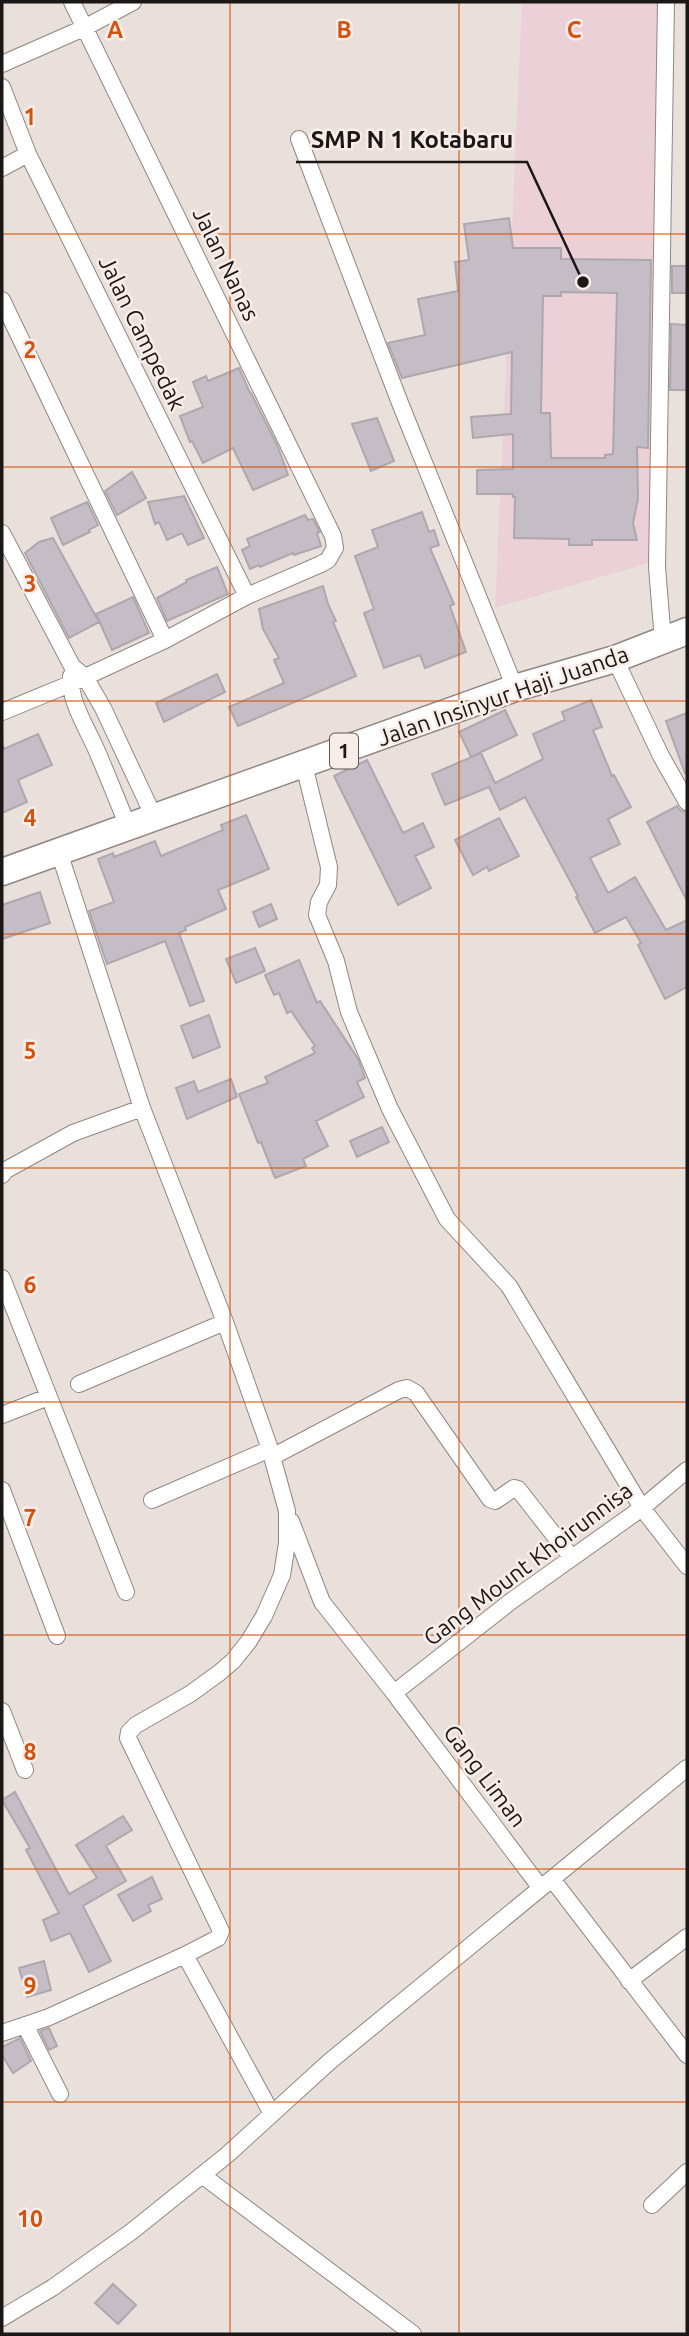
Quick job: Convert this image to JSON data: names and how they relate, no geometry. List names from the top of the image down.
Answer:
{
  "streets": {
    "highway": ["Jalan Insinyur Haji Juanda", "1"],
    "street": [
      "Jalan Nanas",
      "Jalan Campedak",
      "Gang Mount Khoirunnisa",
      "Gang Liman"
    ]
  },
  "crossings": [
    ["Jalan Nanas", "Jalan Campedak"],
    ["Gang Mount Khoirunnisa", "Gang Liman"]
  ],
  "places": ["SMP N 1 Kotabaru"],
  "grid": {
    "columns": ["A", "B", "C"],
    "rows": [
      "1",
      "2",
      "3",
      "4",
      "5",
      "6",
      "7",
      "8",
      "9",
      "10"
    ]
  }
}
